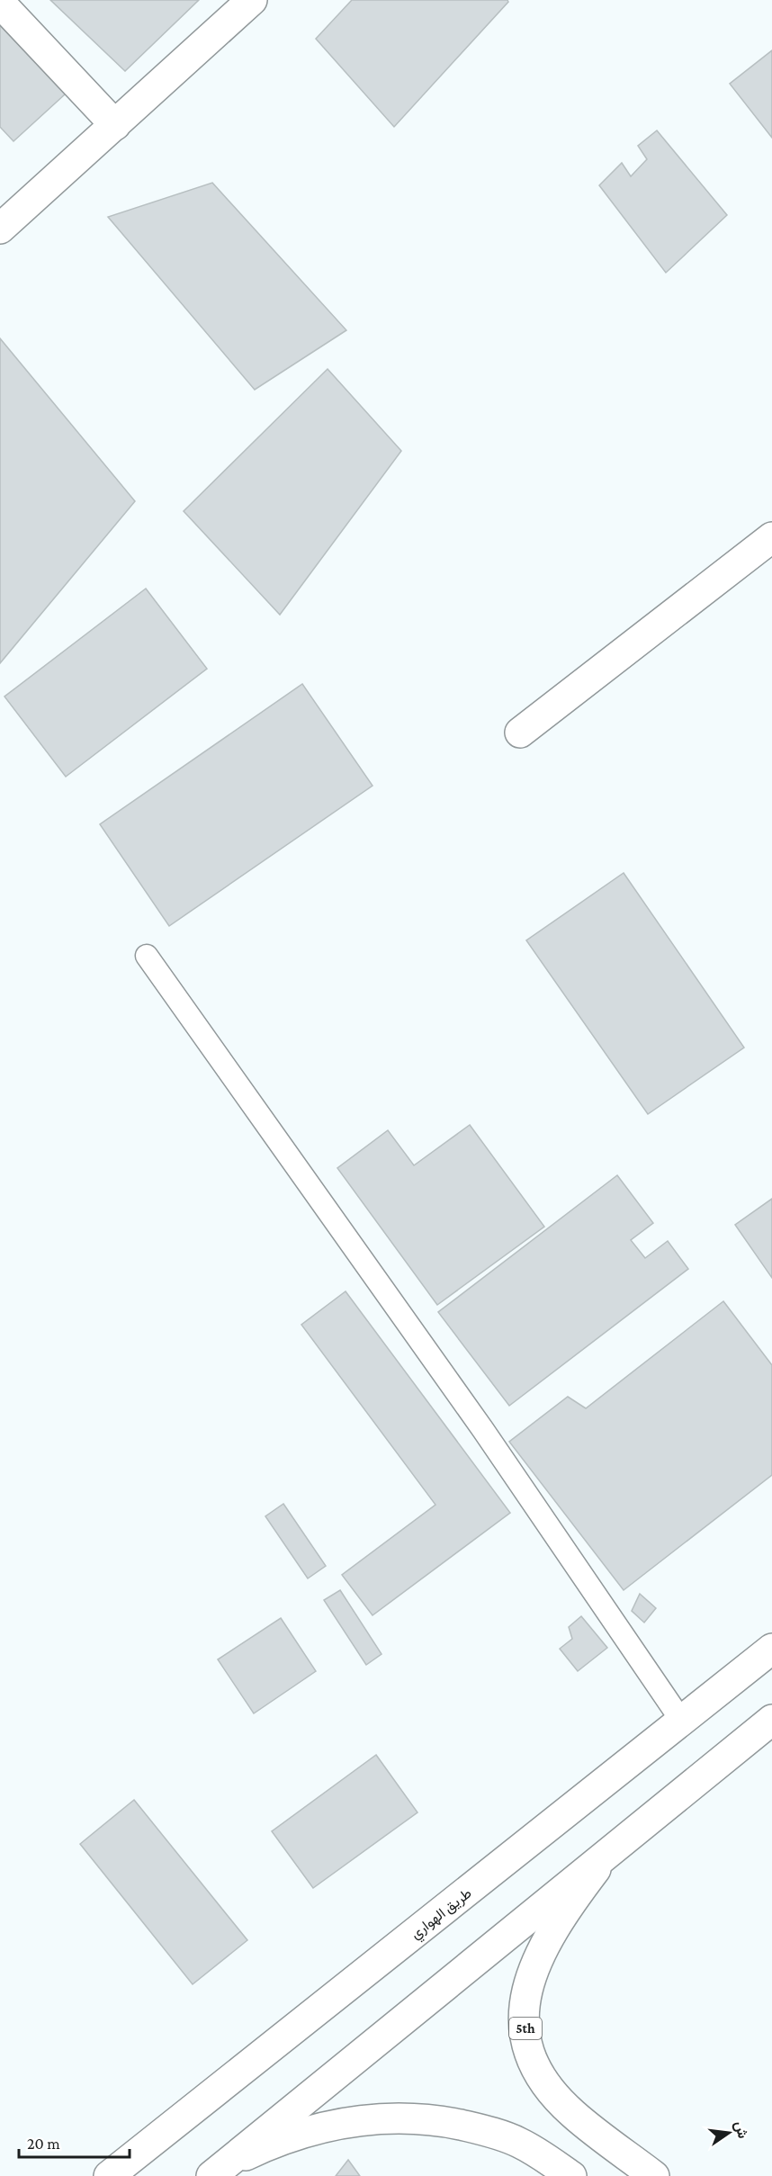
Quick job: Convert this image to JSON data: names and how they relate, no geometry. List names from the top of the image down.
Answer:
{
  "streets": {
    "main road": ["طريق الهواري", "5th"]
  },
  "scale_bar": "20 m",
  "north": "right"
}
